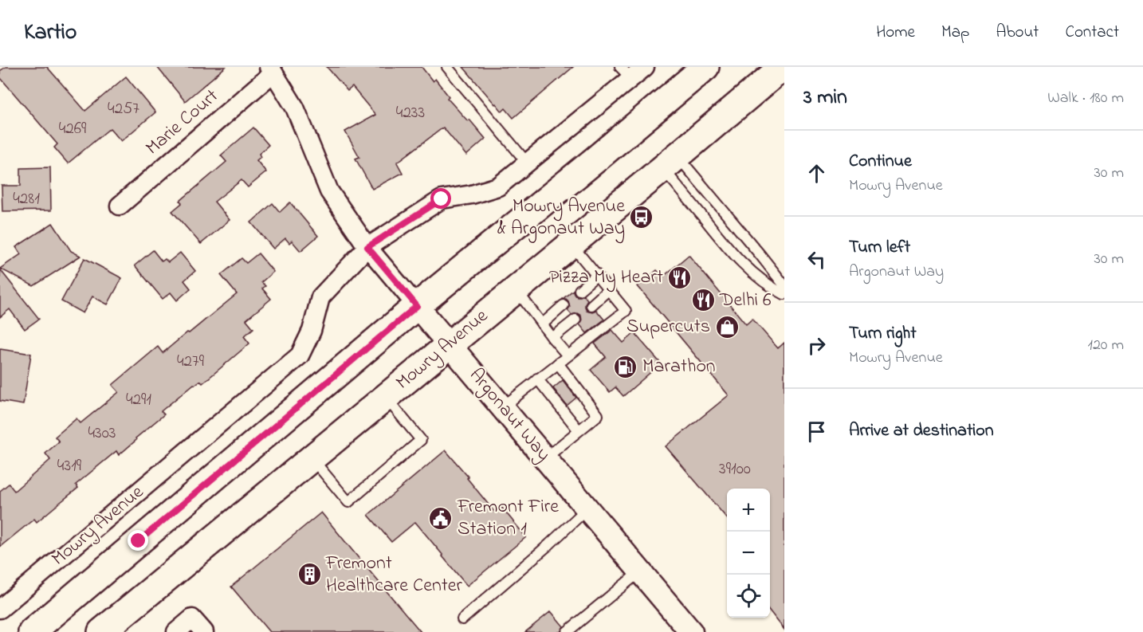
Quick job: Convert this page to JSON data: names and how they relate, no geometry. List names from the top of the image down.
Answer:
{
  "streets": {
    "main road": ["Mowry Avenue"],
    "street": ["Marie Court", "Argonaut Way"]
  },
  "crossings": [
    ["Marie Court", "Argonaut Way"],
    ["Mowry Avenue", "Argonaut Way"]
  ],
  "places": {
    "bus stop": ["Mowry Avenue & Argonaut Way"],
    "restaurant": ["Pizza My Heart", "Delhi 6"],
    "shop": ["Supercuts"],
    "fuel station": ["Marathon"],
    "public building": ["Fremont Fire Station 1"],
    "building": ["Fremont Healthcare Center"]
  },
  "house_numbers": [
    "4257",
    "4233",
    "4269",
    "4281",
    "4279",
    "4291",
    "4303",
    "4319",
    "39100"
  ],
  "page": {
    "header": "Kartio",
    "nav": [
      "Home",
      "Map",
      "About",
      "Contact"
    ],
    "heading": ["3 min", "Walk · 180 m"],
    "list": [
      ["Continue", "Mowry Avenue", "30 m"],
      ["Turn left", "Argonaut Way", "30 m"],
      ["Turn right", "Mowry Avenue", "120 m"],
      "Arrive at destination"
    ],
    "map_buttons": ["+", "−"]
  }
}
